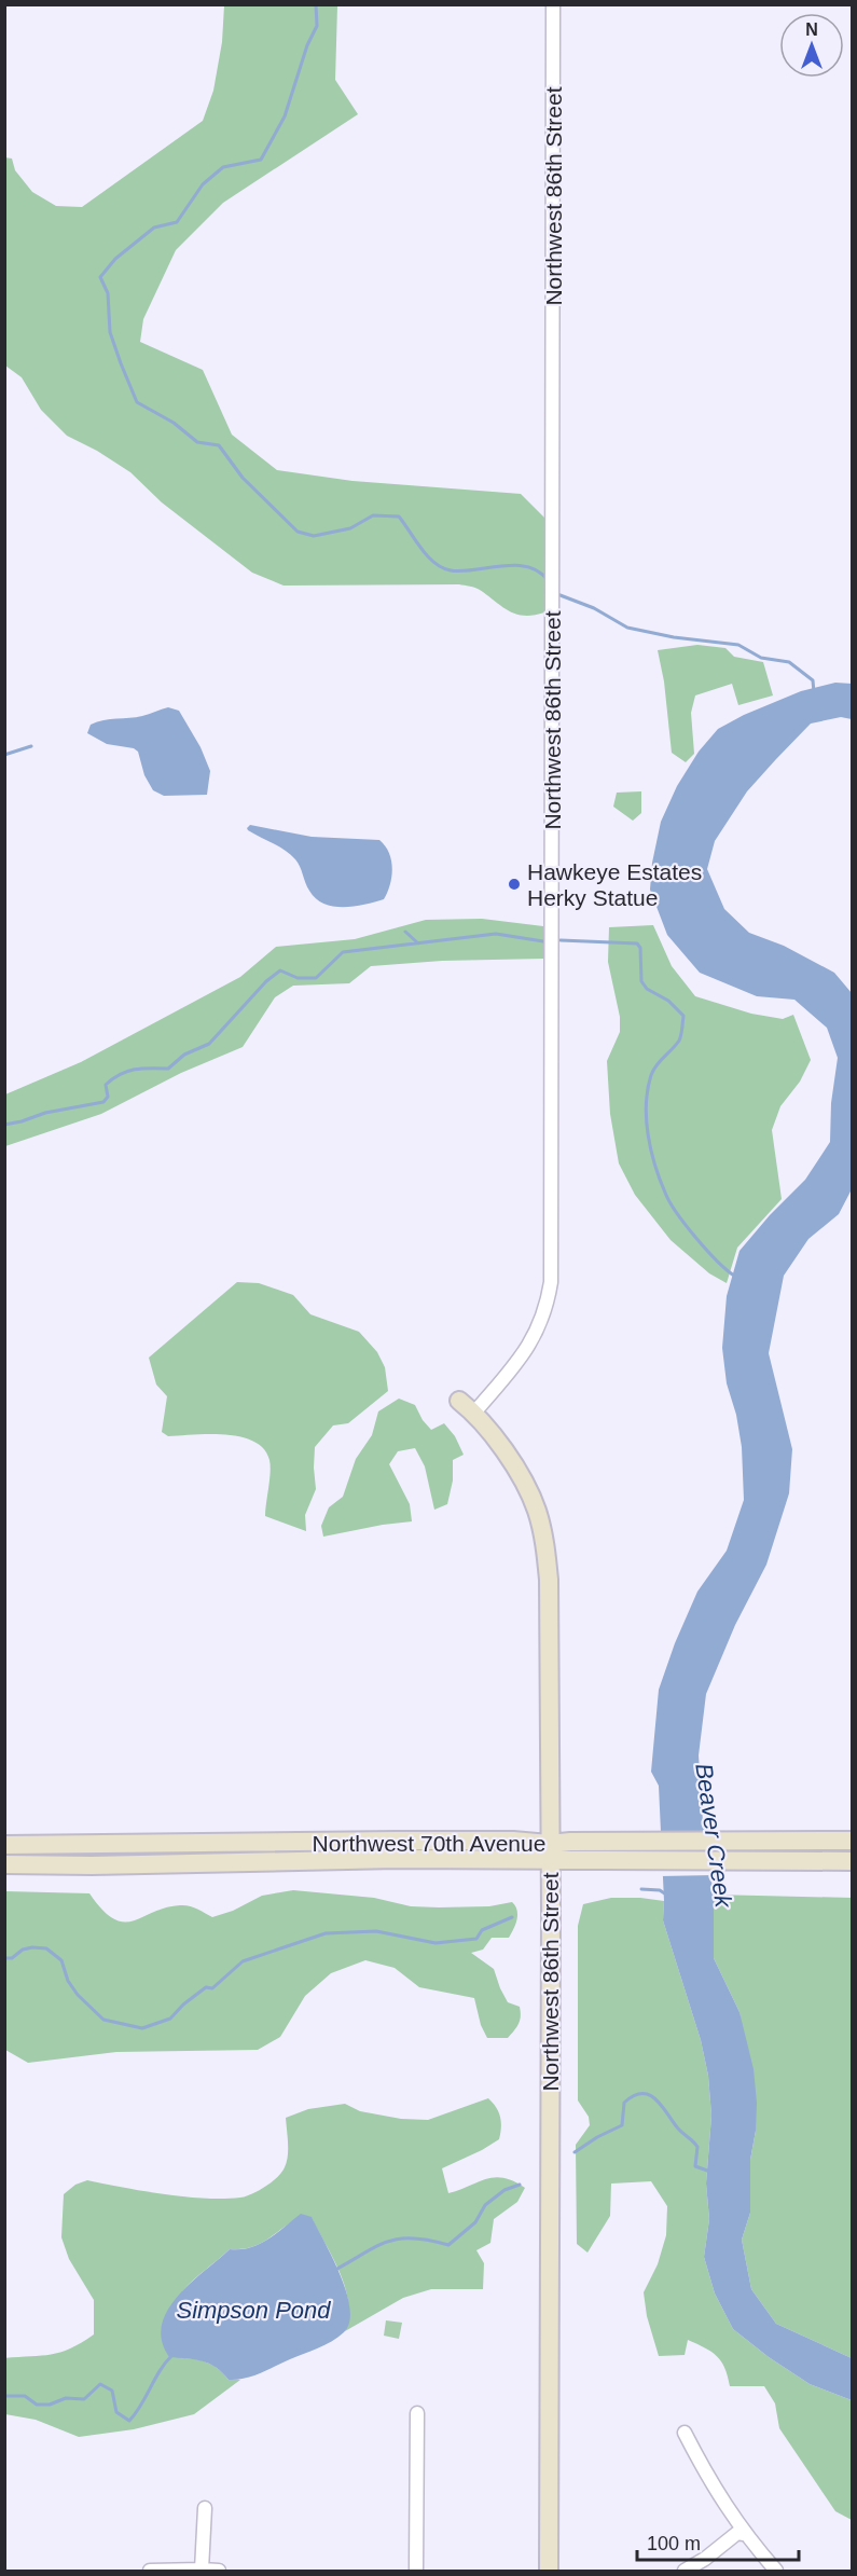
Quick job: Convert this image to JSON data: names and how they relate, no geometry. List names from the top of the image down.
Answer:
{
  "streets": {
    "main road": ["Northwest 86th Street", "Northwest 70th Avenue"]
  },
  "crossings": [
    ["Northwest 86th Street", "Northwest 70th Avenue"]
  ],
  "water": ["Beaver Creek", "Simpson Pond"],
  "places": ["Hawkeye Estates Herky Statue"],
  "scale_bar": "100 m",
  "north": "top"
}
